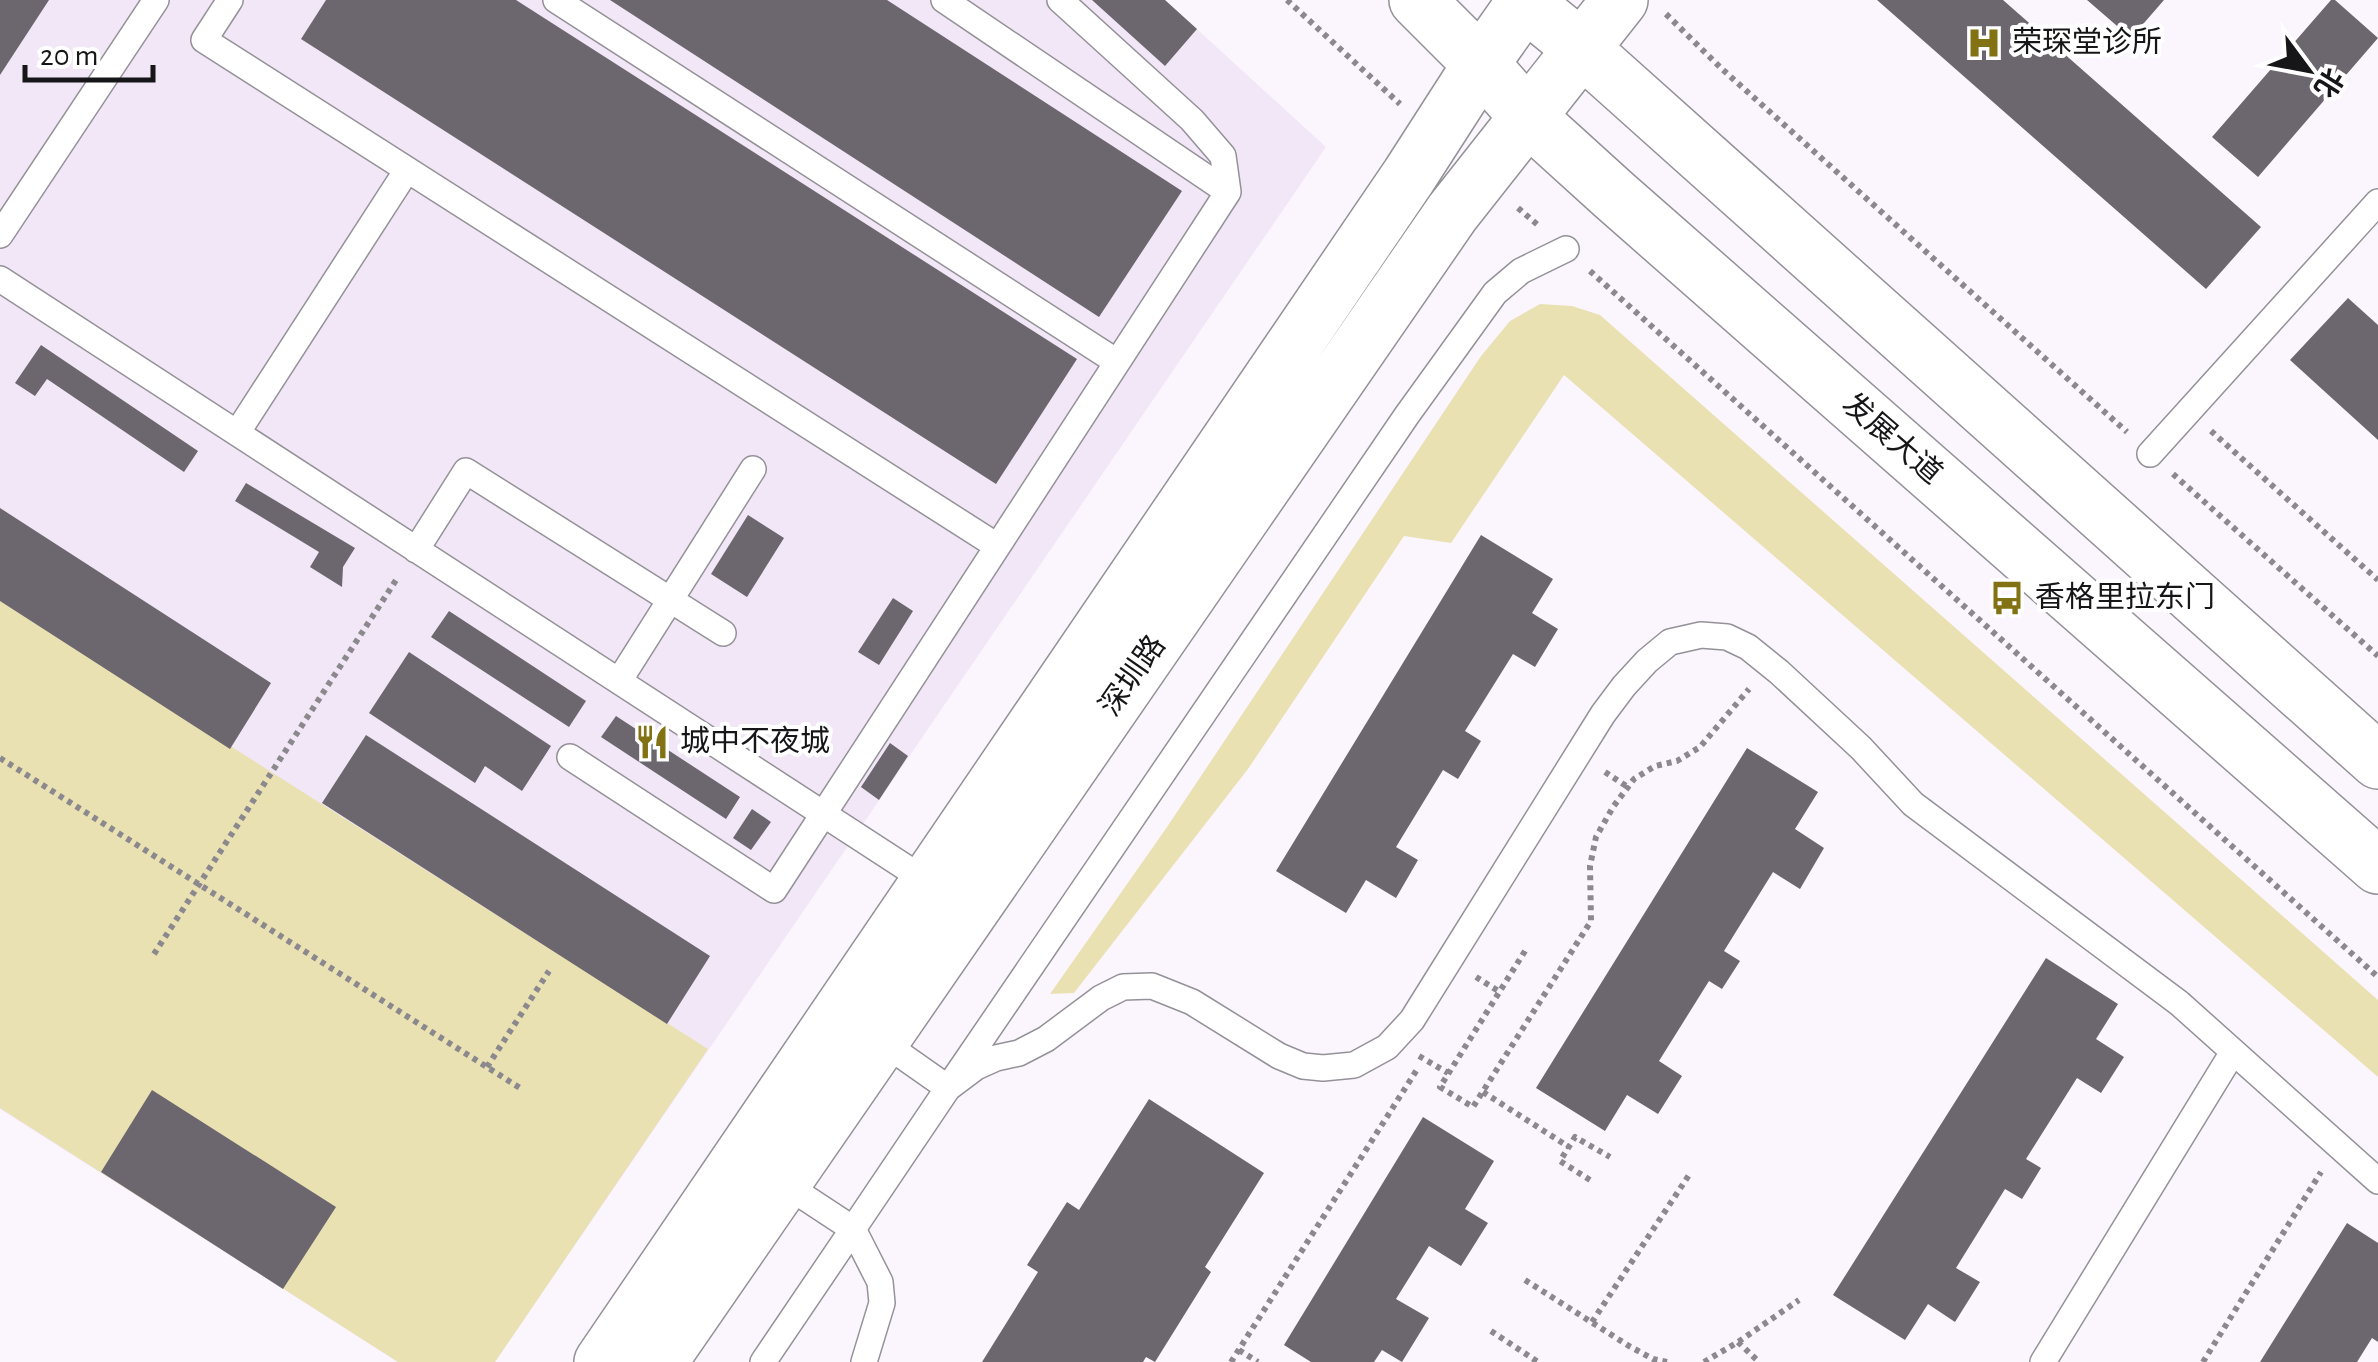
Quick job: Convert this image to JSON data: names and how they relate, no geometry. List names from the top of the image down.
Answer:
{
  "streets": {
    "street": ["发展大道", "深圳路"]
  },
  "crossings": [
    ["发展大道", "深圳路"]
  ],
  "places": {
    "hospital": ["荣琛堂诊所"],
    "bus stop": ["香格里拉东门"],
    "restaurant": ["城中不夜城"]
  },
  "scale_bar": "20 m",
  "north": "bottom right"
}
